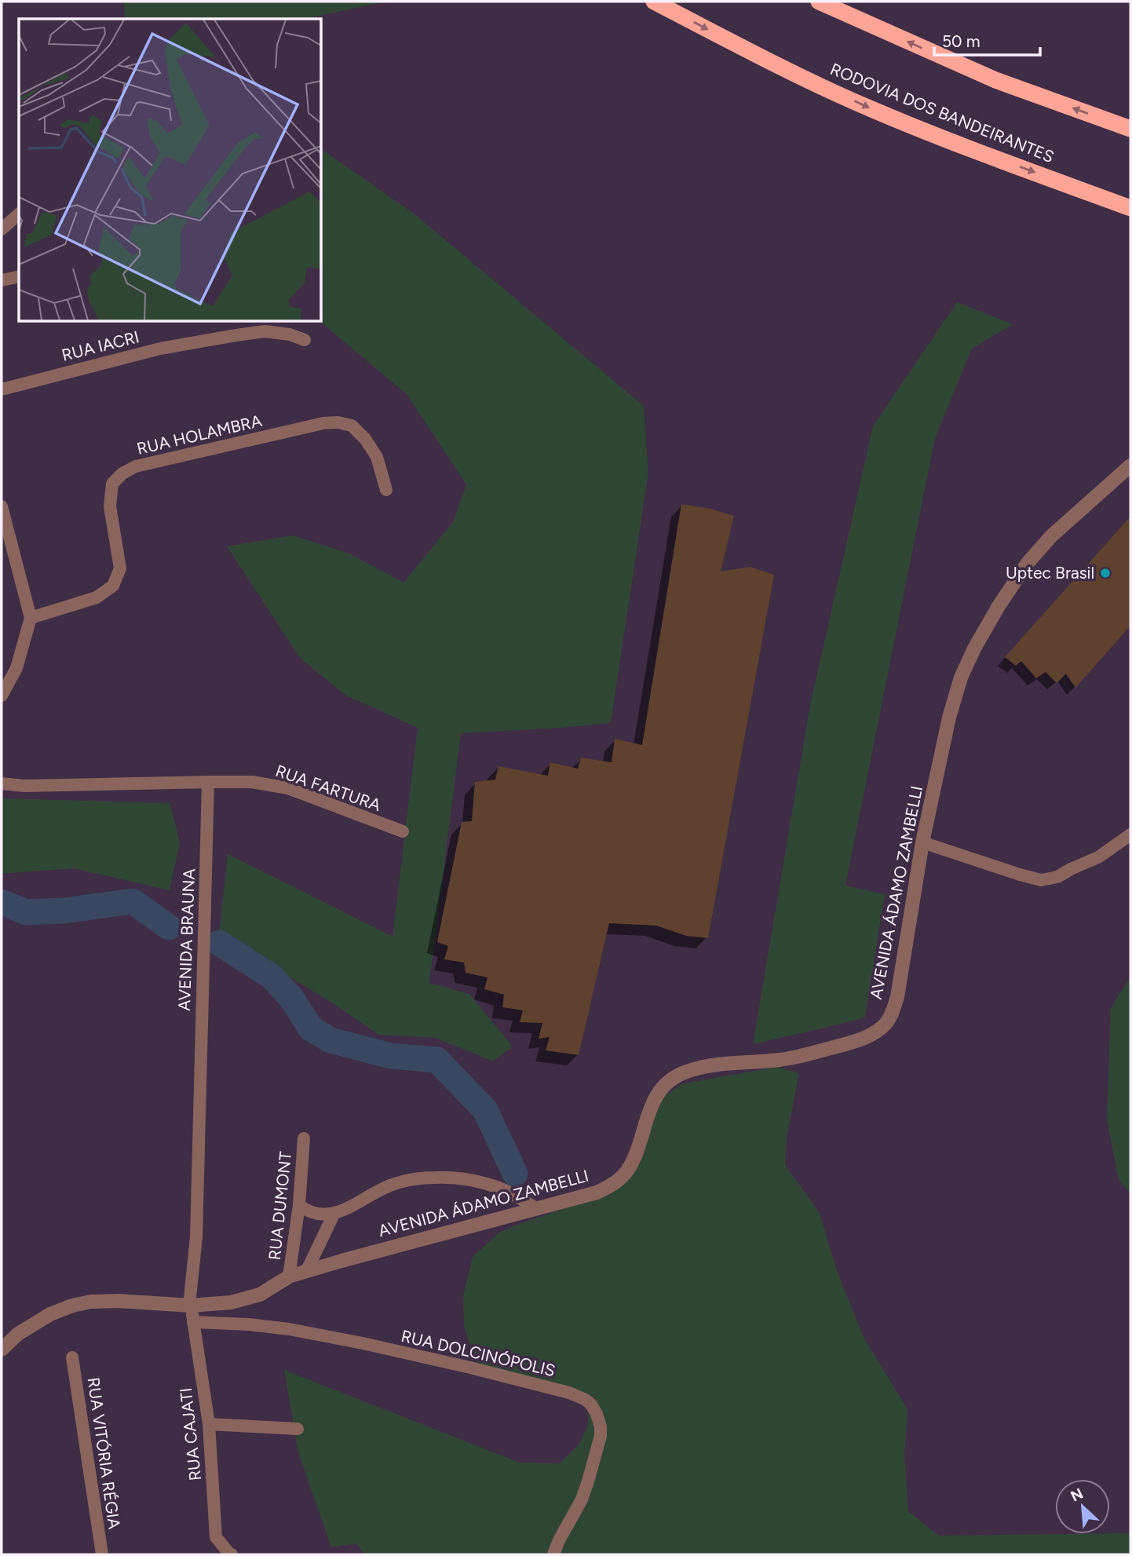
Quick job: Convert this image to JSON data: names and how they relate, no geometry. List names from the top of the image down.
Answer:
{
  "streets": {
    "highway": ["RODOVIA DOS BANDEIRANTES"],
    "street": [
      "RUA IACRI",
      "RUA HOLAMBRA",
      "RUA FARTURA",
      "AVENIDA ÁDAMO ZAMBELLI",
      "AVENIDA BRAUNA",
      "RUA DUMONT",
      "RUA DOLCINÓPOLIS",
      "RUA CAJATI",
      "RUA VITÓRIA RÉGIA"
    ]
  },
  "crossings": [
    ["RUA FARTURA", "AVENIDA BRAUNA"],
    ["AVENIDA ÁDAMO ZAMBELLI", "AVENIDA BRAUNA"],
    ["AVENIDA ÁDAMO ZAMBELLI", "RUA DUMONT"],
    ["AVENIDA ÁDAMO ZAMBELLI", "RUA CAJATI"],
    ["AVENIDA BRAUNA", "RUA CAJATI"],
    ["RUA DOLCINÓPOLIS", "RUA CAJATI"]
  ],
  "places": ["Uptec Brasil"],
  "scale_bar": "50 m",
  "north": "top left"
}
